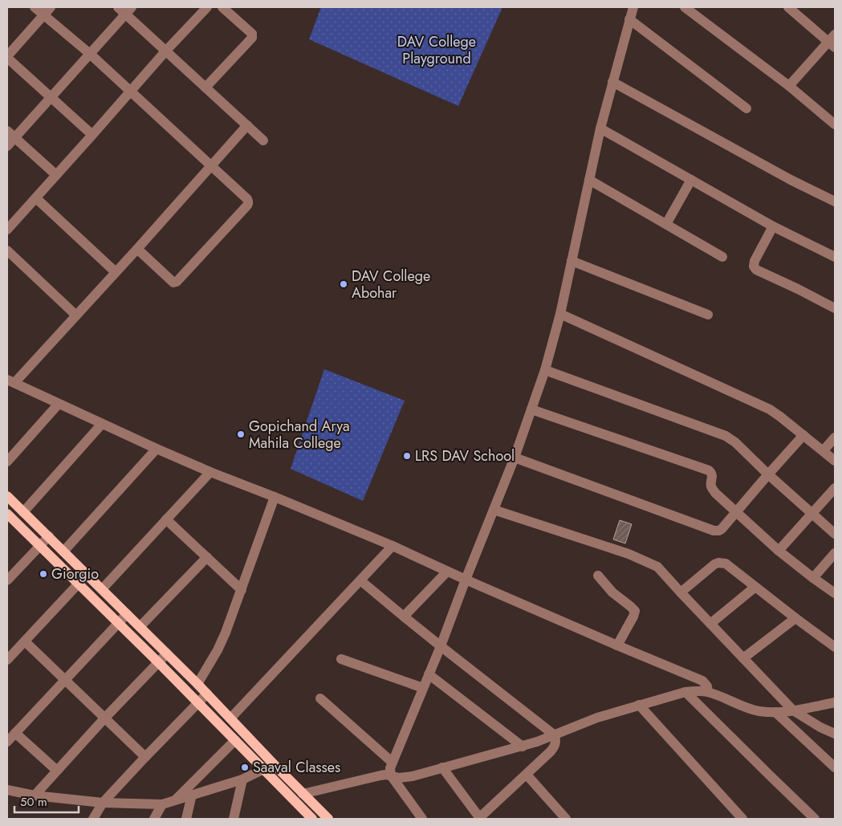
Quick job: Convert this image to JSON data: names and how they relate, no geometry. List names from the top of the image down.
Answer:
{
  "parks": ["DAV College Playground"],
  "places": [
    "DAV College Abohar",
    "Gopichand Arya Mahila College",
    "LRS DAV School",
    "Giorgio",
    "Saaval Classes"
  ],
  "scale_bar": "50 m"
}
